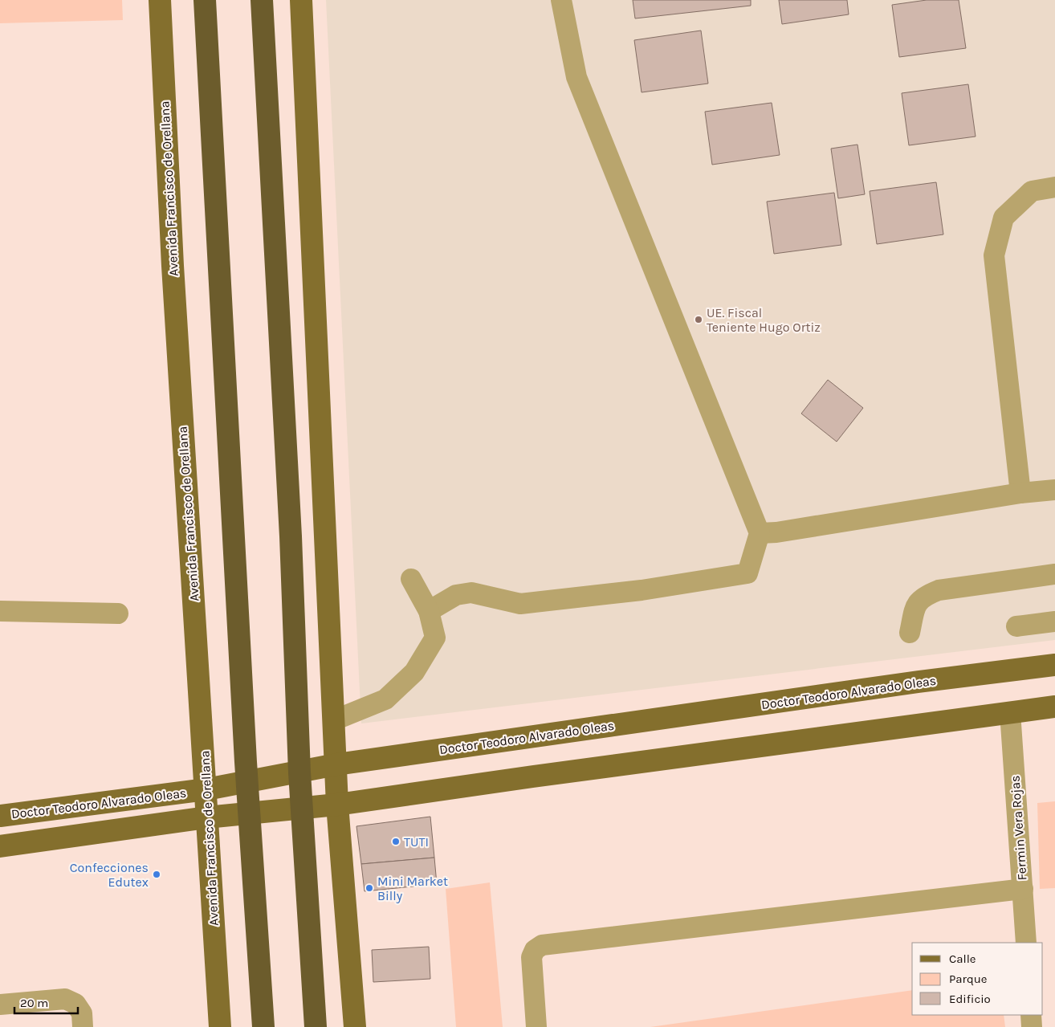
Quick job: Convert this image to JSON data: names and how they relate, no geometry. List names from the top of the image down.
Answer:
{
  "streets": {
    "main road": ["Avenida Francisco de Orellana", "Doctor Teodoro Alvarado Oleas"],
    "street": ["Fermin Vera Rojas"]
  },
  "crossings": [
    ["Avenida Francisco de Orellana", "Doctor Teodoro Alvarado Oleas"]
  ],
  "places": [
    "UE. Fiscal Teniente Hugo Ortiz",
    "TUTI",
    "Confecciones Edutex",
    "Mini Market Billy"
  ],
  "legend": ["Calle", "Parque", "Edificio"],
  "scale_bar": "20 m"
}
